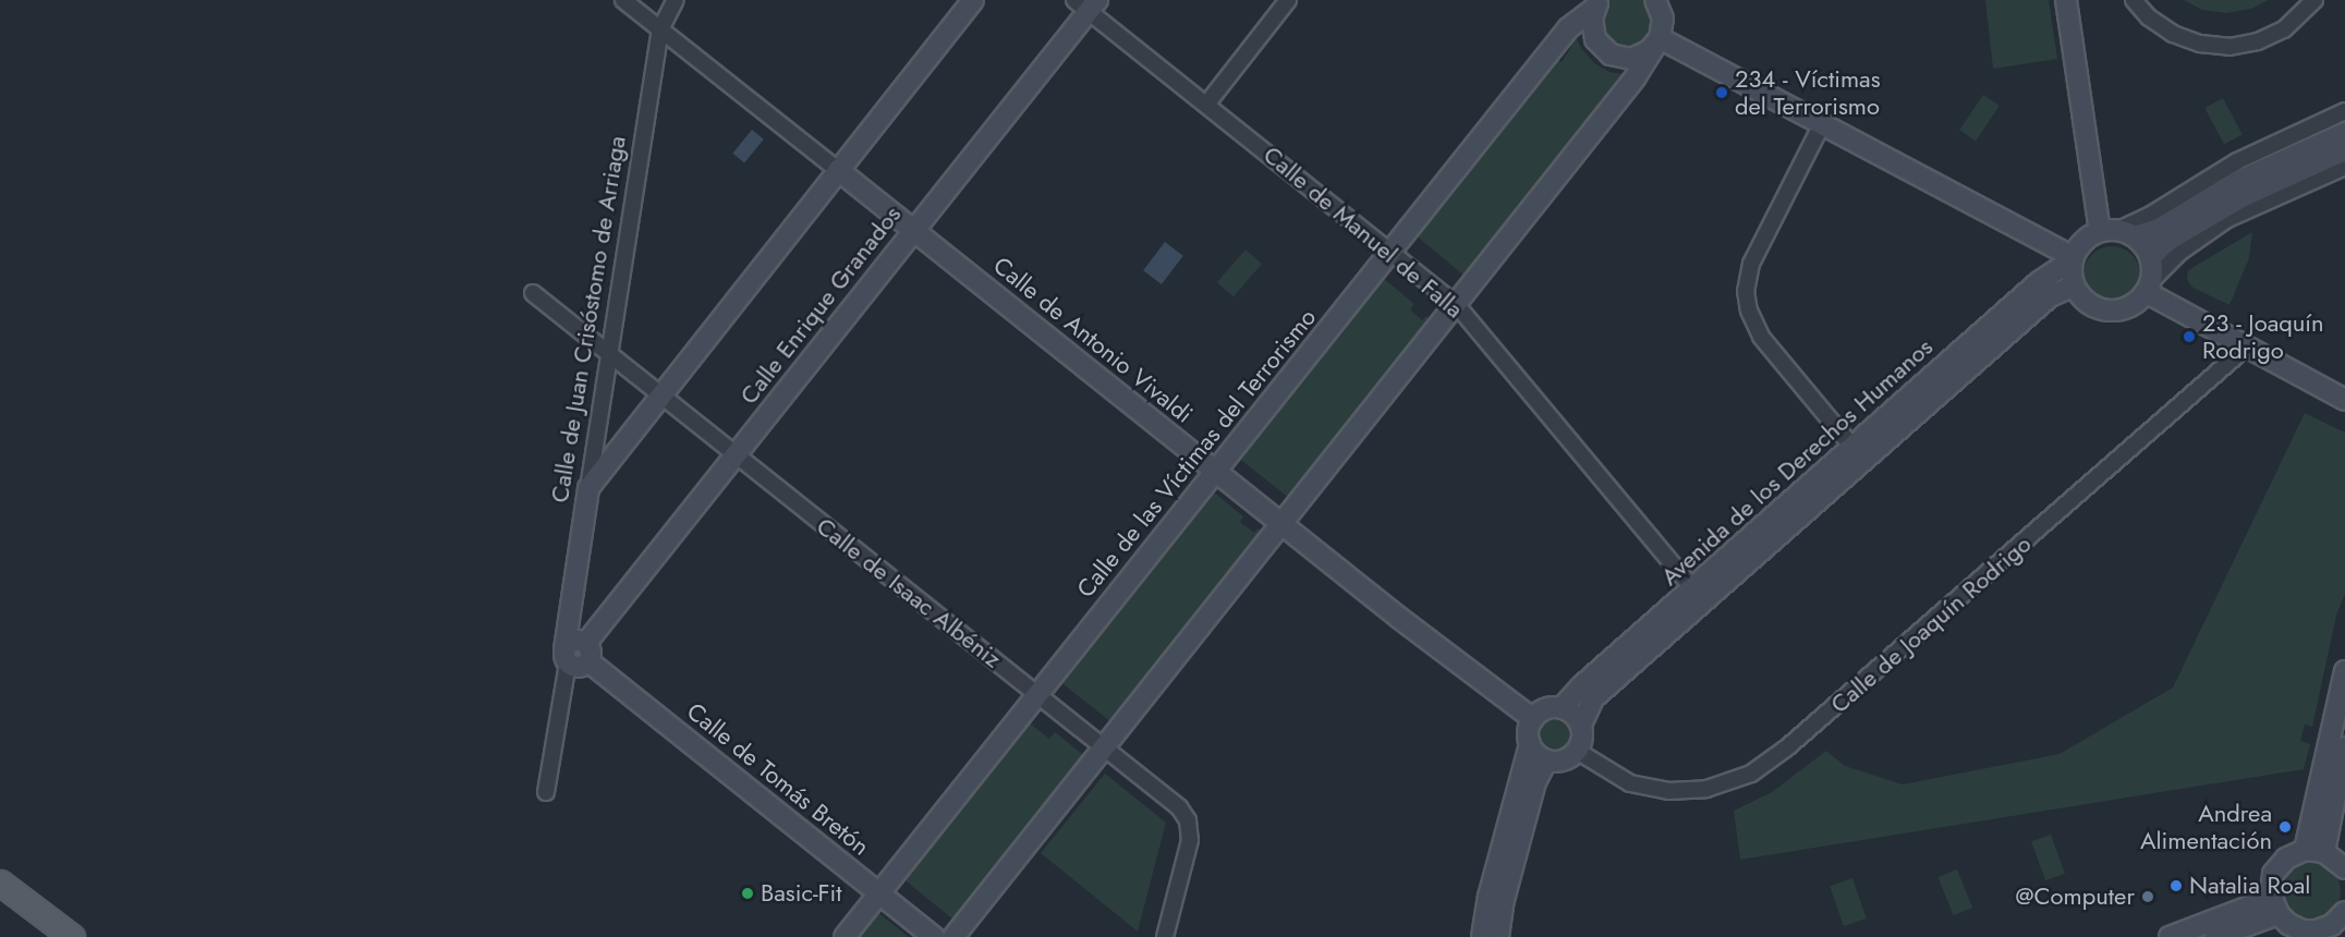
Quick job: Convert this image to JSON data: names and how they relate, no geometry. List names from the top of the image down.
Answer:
{
  "streets": {
    "street": [
      "Calle de Manuel de Falla",
      "Calle Enrique Granados",
      "Calle de Juan Crisóstomo de Arriaga",
      "Calle de Antonio Vivaldi",
      "Calle de las Víctimas del Terrorismo",
      "Avenida de los Derechos Humanos",
      "Calle de Isaac Albéniz",
      "Calle de Joaquín Rodrigo",
      "Calle de Tomás Bretón"
    ]
  },
  "crossings": [
    ["Calle de Manuel de Falla", "Calle Enrique Granados"],
    ["Calle de Manuel de Falla", "Calle de las Víctimas del Terrorismo"],
    ["Calle de Manuel de Falla", "Avenida de los Derechos Humanos"],
    ["Calle Enrique Granados", "Calle de Antonio Vivaldi"],
    ["Calle Enrique Granados", "Calle de Isaac Albéniz"],
    ["Calle Enrique Granados", "Calle de Tomás Bretón"],
    ["Calle de Juan Crisóstomo de Arriaga", "Calle de Antonio Vivaldi"],
    ["Calle de Juan Crisóstomo de Arriaga", "Calle de Isaac Albéniz"],
    ["Calle de Antonio Vivaldi", "Calle de las Víctimas del Terrorismo"],
    ["Calle de Antonio Vivaldi", "Avenida de los Derechos Humanos"],
    ["Calle de Antonio Vivaldi", "Calle de Joaquín Rodrigo"],
    ["Calle de las Víctimas del Terrorismo", "Calle de Isaac Albéniz"],
    ["Calle de las Víctimas del Terrorismo", "Calle de Tomás Bretón"],
    ["Avenida de los Derechos Humanos", "Calle de Joaquín Rodrigo"]
  ],
  "places": [
    "234 - Víctimas del Terrorismo",
    "23 - Joaquín Rodrigo",
    "Andrea Alimentación",
    "Natalia Roal",
    "Basic-Fit",
    "@Computer"
  ]
}
